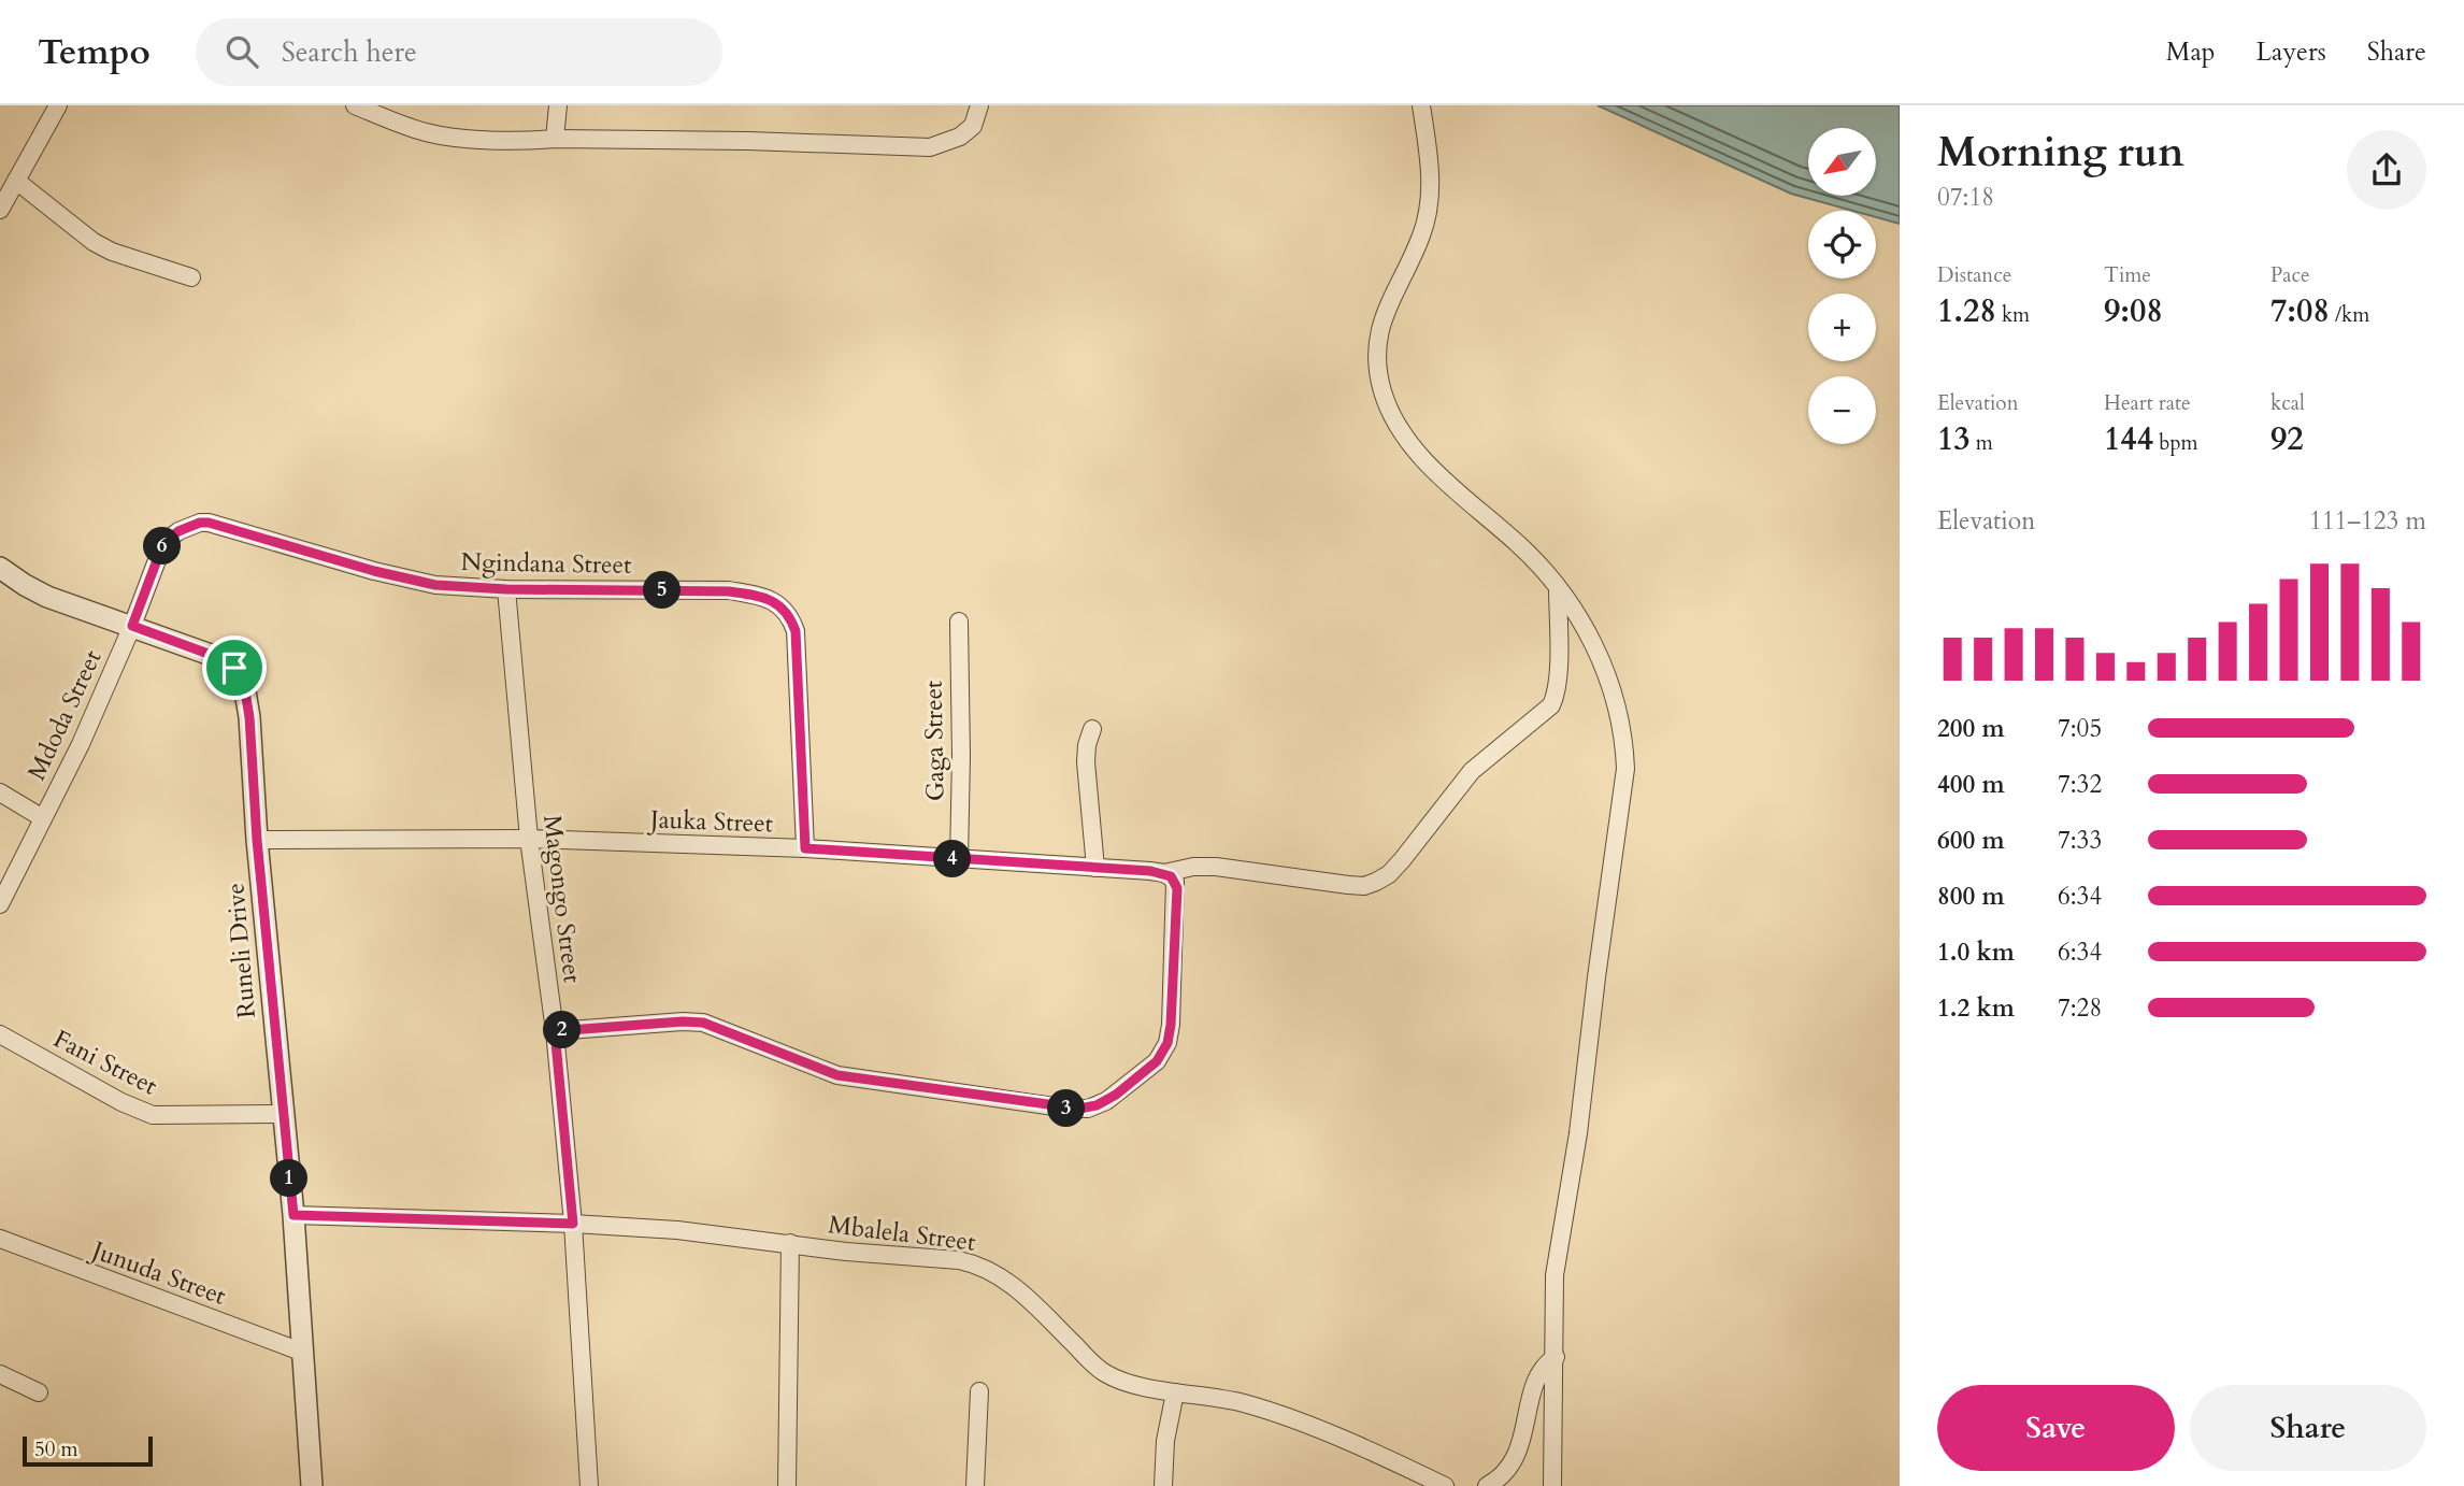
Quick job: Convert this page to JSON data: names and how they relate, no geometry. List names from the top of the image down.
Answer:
{
  "streets": {
    "street": [
      "Ngindana Street",
      "Mdoda Street",
      "Gaga Street",
      "Jauka Street",
      "Magongo Street",
      "Runeli Drive",
      "Fani Street",
      "Mbalela Street",
      "Junuda Street"
    ]
  },
  "crossings": [
    ["Ngindana Street", "Mdoda Street"],
    ["Ngindana Street", "Jauka Street"],
    ["Ngindana Street", "Magongo Street"],
    ["Ngindana Street", "Runeli Drive"],
    ["Mdoda Street", "Runeli Drive"],
    ["Gaga Street", "Jauka Street"],
    ["Jauka Street", "Magongo Street"],
    ["Jauka Street", "Runeli Drive"],
    ["Magongo Street", "Mbalela Street"],
    ["Runeli Drive", "Fani Street"],
    ["Runeli Drive", "Mbalela Street"],
    ["Runeli Drive", "Junuda Street"]
  ],
  "scale_bar": "50 m",
  "north": "bottom left",
  "page": {
    "header": "Tempo",
    "search": "Search here",
    "nav": ["Map", "Layers", "Share"],
    "heading": ["Morning run", "07:18"],
    "map_buttons": ["+", "−"],
    "stats": [
      ["Distance", "1.28 km"],
      ["Time", "9:08"],
      ["Pace", "7:08 /km"],
      ["Elevation", "13 m"],
      ["Heart rate", "144 bpm"],
      ["kcal", "92"]
    ],
    "chart": ["Elevation", "111–123 m"],
    "pins": [
      "6",
      "5",
      "4",
      "2",
      "3",
      "1"
    ],
    "list": [
      {
        "name": "200 m",
        "note": "7:05"
      },
      {
        "name": "400 m",
        "note": "7:32"
      },
      {
        "name": "600 m",
        "note": "7:33"
      },
      {
        "name": "800 m",
        "note": "6:34"
      },
      {
        "name": "1.0 km",
        "note": "6:34"
      },
      {
        "name": "1.2 km",
        "note": "7:28"
      }
    ],
    "buttons": ["Save", "Share"],
    "scale": "50 m"
  }
}
